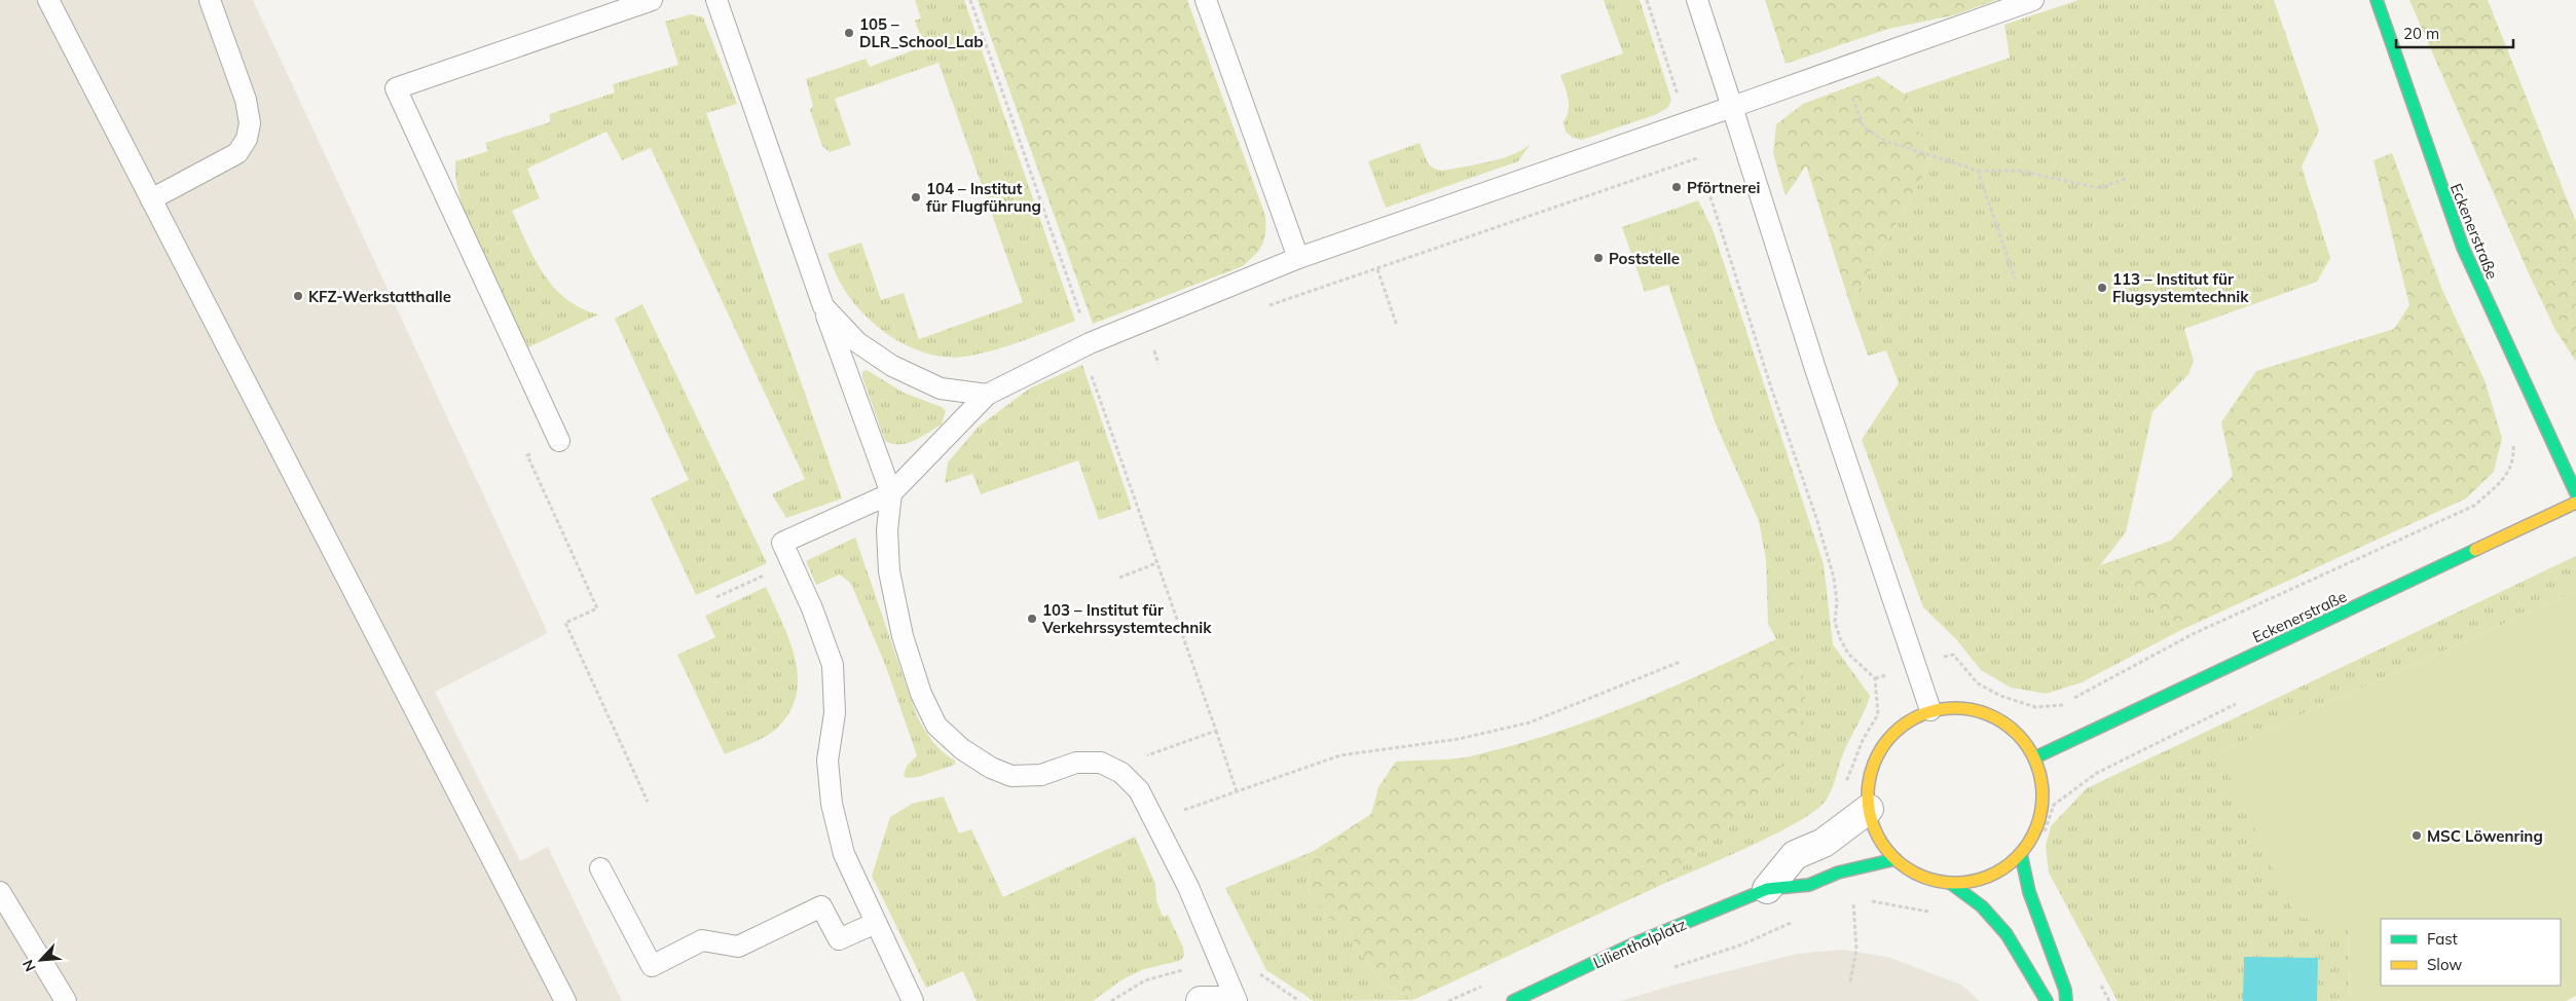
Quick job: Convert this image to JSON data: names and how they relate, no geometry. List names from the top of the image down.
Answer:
{
  "streets": {
    "main road": ["Eckenerstraße", "Lilienthalplatz"]
  },
  "crossings": [
    ["Eckenerstraße", "Lilienthalplatz"]
  ],
  "places": [
    "105 – DLR_School_Lab",
    "Pförtnerei",
    "104 – Institut für Flugführung",
    "Poststelle",
    "113 – Institut für Flugsystemtechnik",
    "KFZ-Werkstatthalle",
    "103 – Institut für Verkehrssystemtechnik",
    "MSC Löwenring"
  ],
  "legend": ["Fast", "Slow"],
  "scale_bar": "20 m",
  "north": "bottom left"
}
